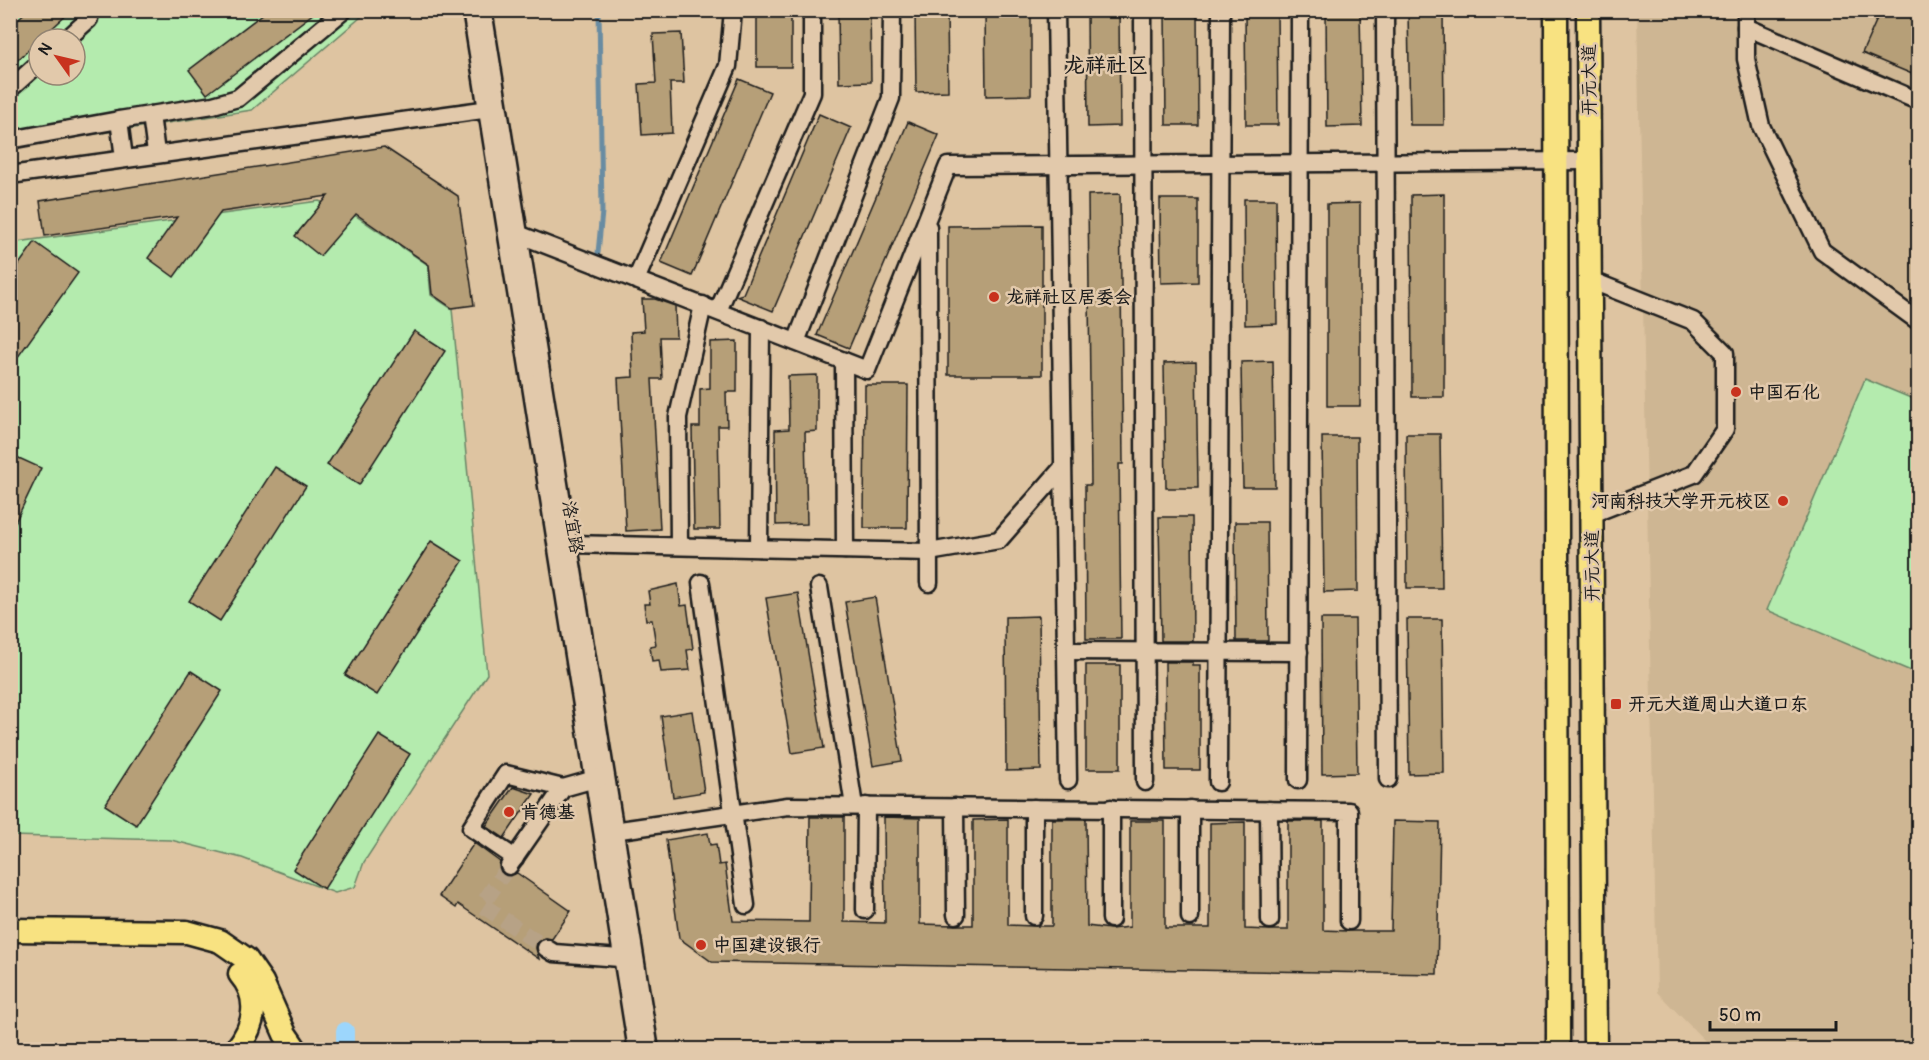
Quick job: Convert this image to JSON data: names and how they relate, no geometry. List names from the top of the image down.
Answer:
{
  "streets": {
    "main road": ["开元大道"],
    "street": ["洛宜路"]
  },
  "districts": ["龙祥社区"],
  "places": {
    "other": [
      "龙祥社区居委会",
      "中国石化",
      "河南科技大学开元校区",
      "肯德基",
      "中国建设银行"
    ],
    "transit": ["开元大道周山大道口东"]
  },
  "scale_bar": "50 m",
  "north": "top left"
}
